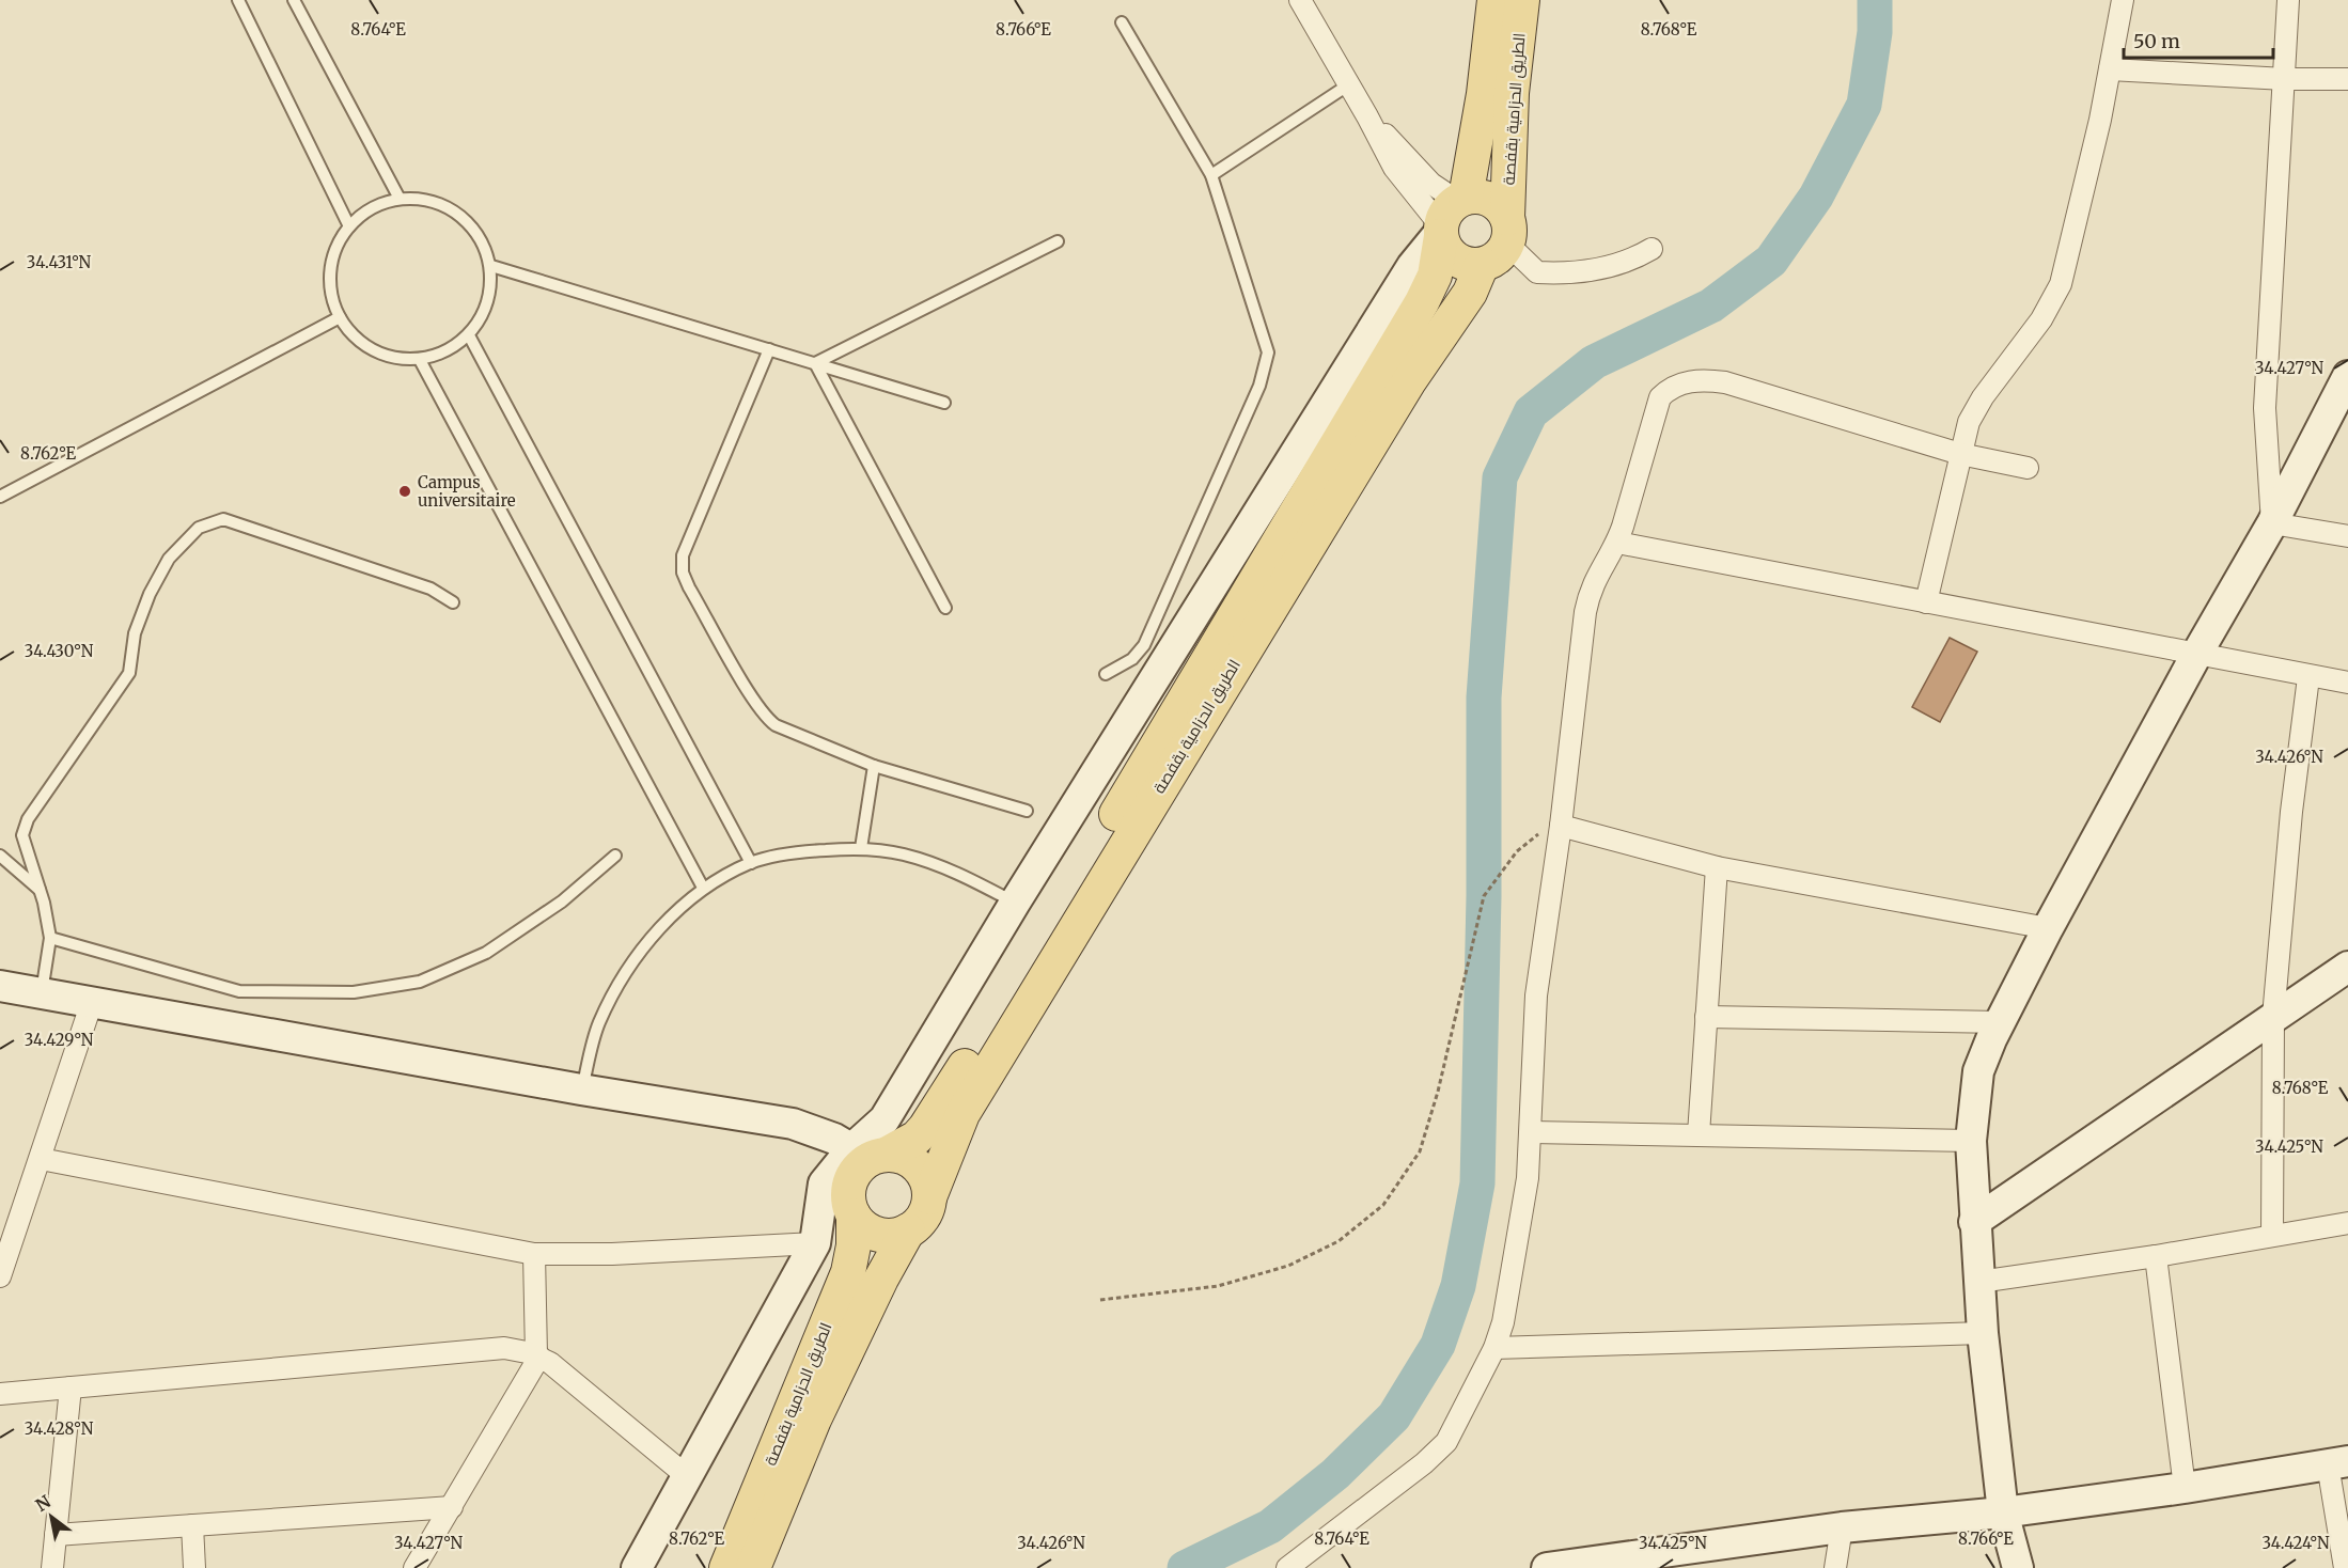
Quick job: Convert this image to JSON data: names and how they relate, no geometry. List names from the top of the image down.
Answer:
{
  "streets": {
    "main road": ["الطريق الحزامية بقفصة"]
  },
  "places": ["Campus universitaire"],
  "scale_bar": "50 m",
  "north": "top left",
  "coordinates": [
    "8.764°E",
    "8.766°E",
    "8.768°E",
    "34.431°N",
    "34.427°N",
    "8.762°E",
    "34.430°N",
    "34.426°N",
    "34.429°N",
    "34.425°N",
    "34.428°N",
    "34.424°N"
  ]
}
